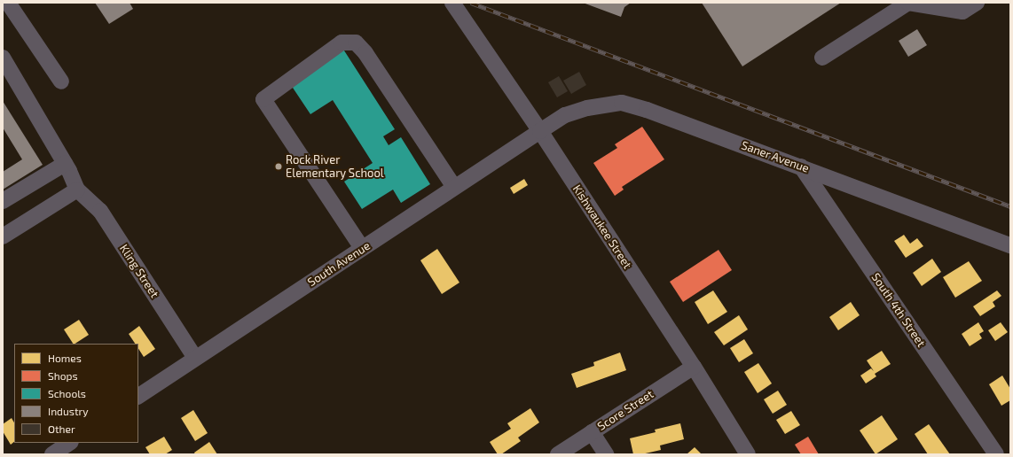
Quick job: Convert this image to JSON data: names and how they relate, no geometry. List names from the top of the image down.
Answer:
{
  "streets": {
    "street": [
      "Saner Avenue",
      "Kishwaukee Street",
      "South Avenue",
      "Kling Street",
      "South 4th Street",
      "Score Street"
    ]
  },
  "crossings": [
    ["Saner Avenue", "Kishwaukee Street"],
    ["Saner Avenue", "South Avenue"],
    ["Saner Avenue", "South 4th Street"],
    ["Kishwaukee Street", "South Avenue"],
    ["Kishwaukee Street", "Score Street"],
    ["South Avenue", "Kling Street"]
  ],
  "places": ["Rock River Elementary School"],
  "legend": [
    "Homes",
    "Shops",
    "Schools",
    "Industry",
    "Other"
  ]
}
